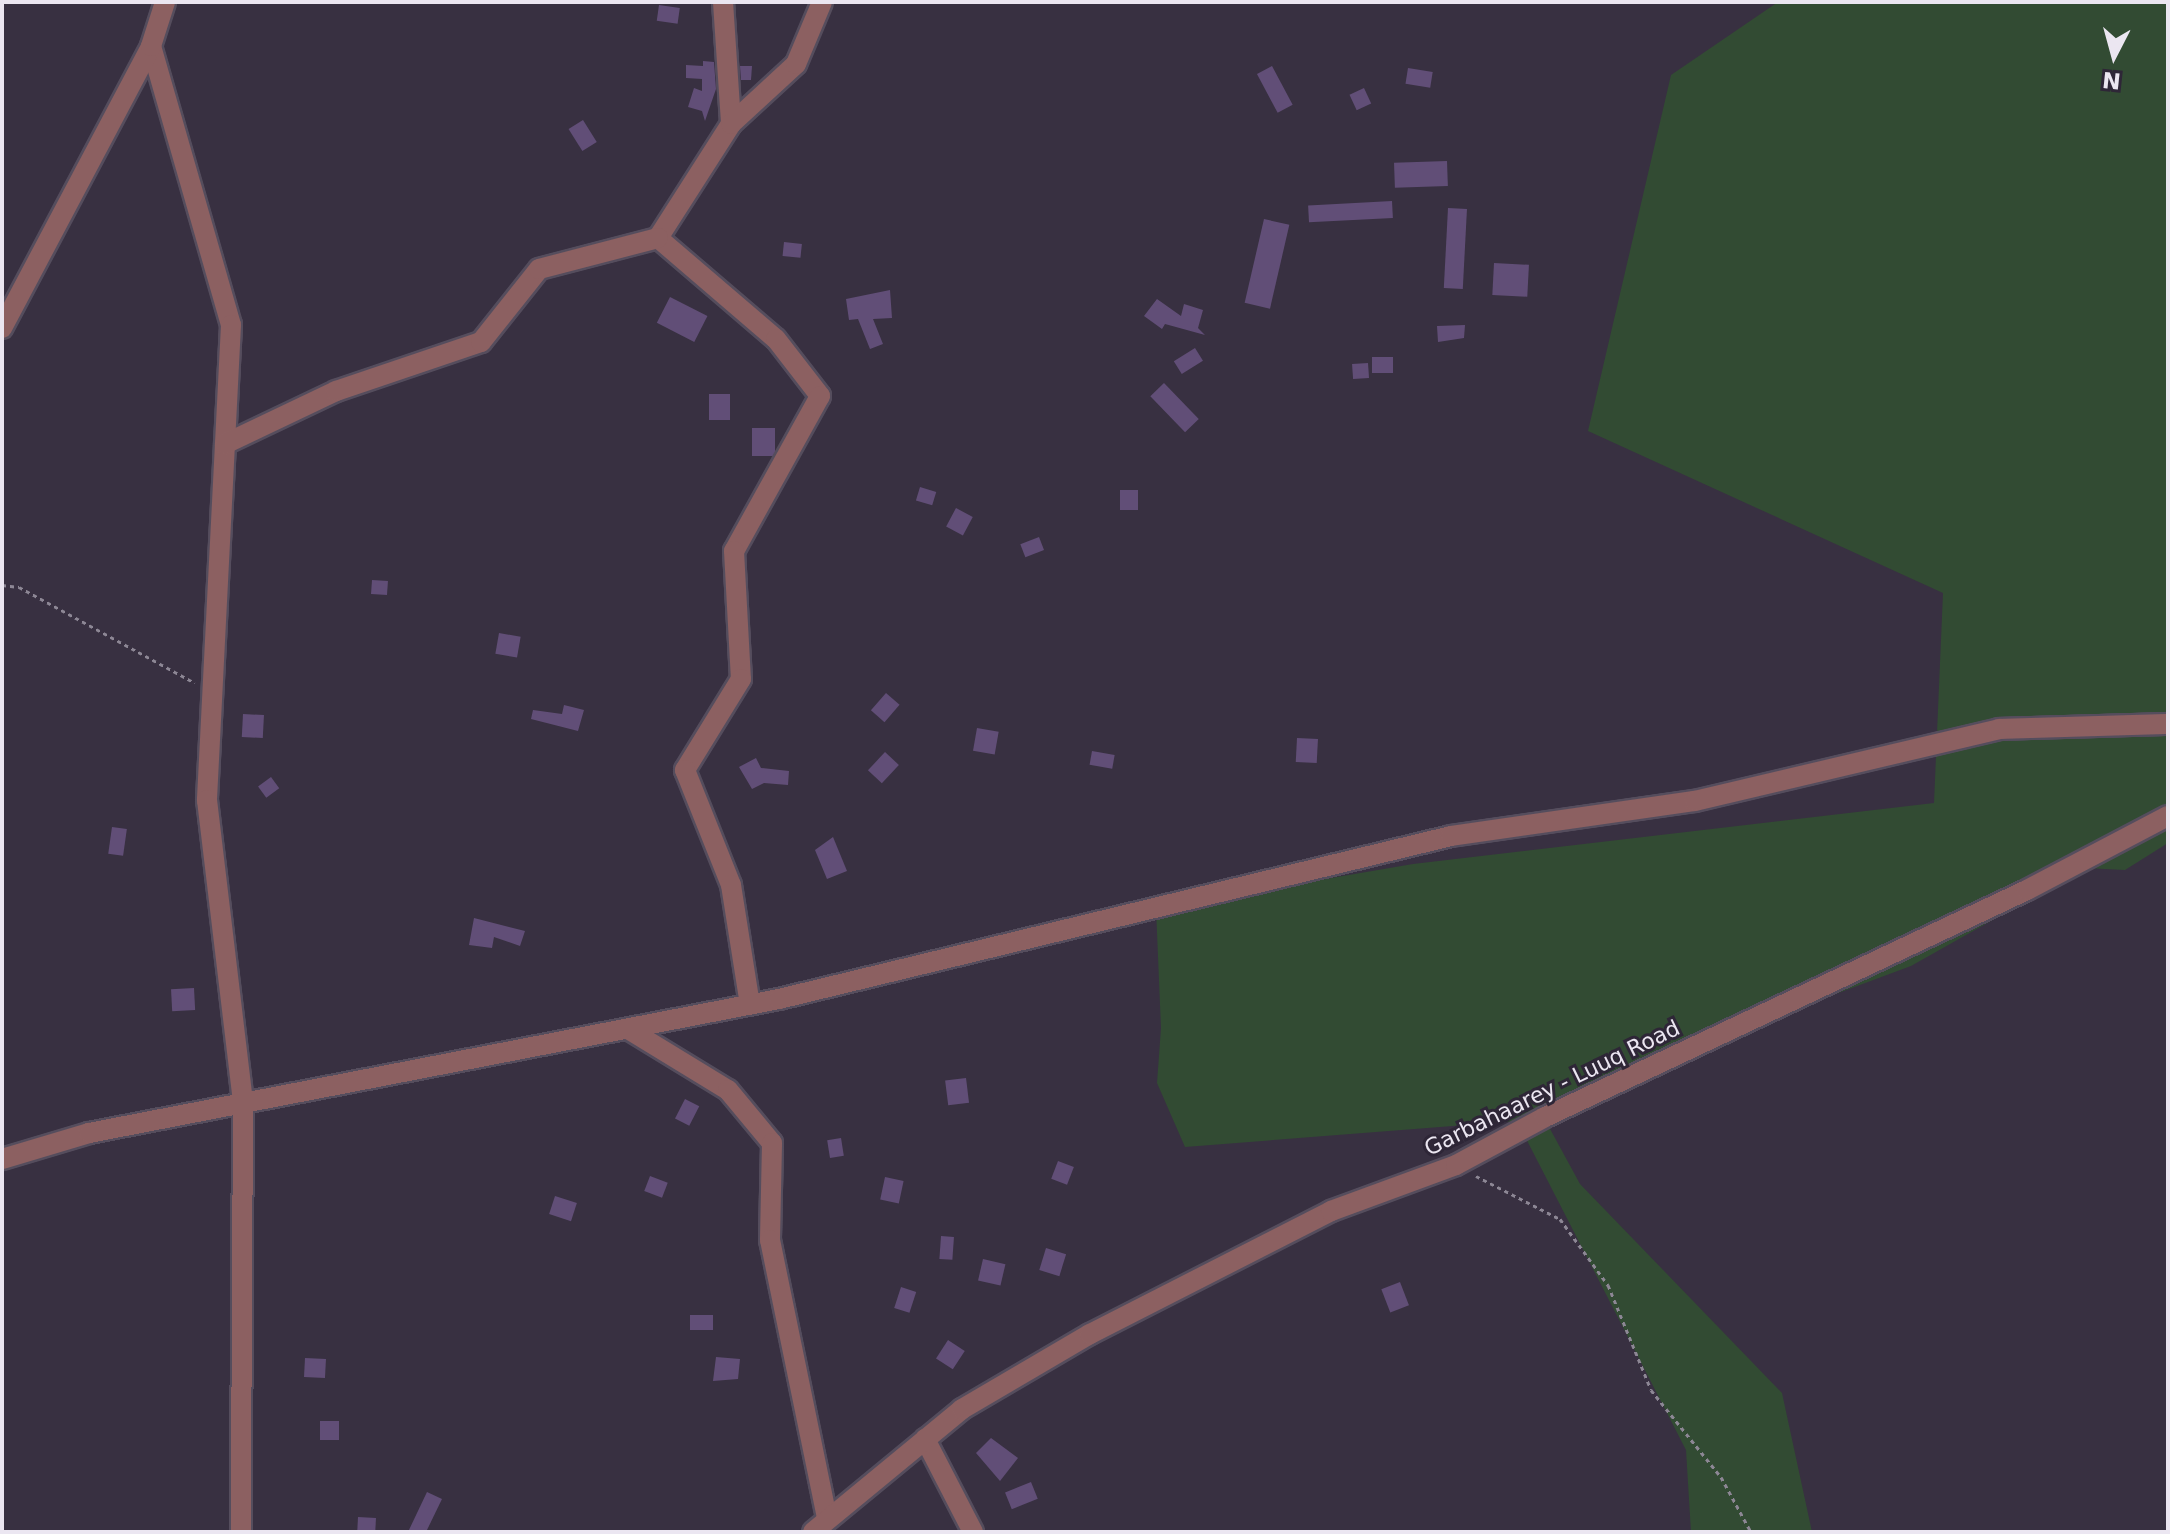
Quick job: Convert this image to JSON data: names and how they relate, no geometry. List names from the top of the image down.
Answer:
{
  "streets": {
    "street": ["Garbahaarey - Luuq Road"]
  },
  "north": "bottom"
}
